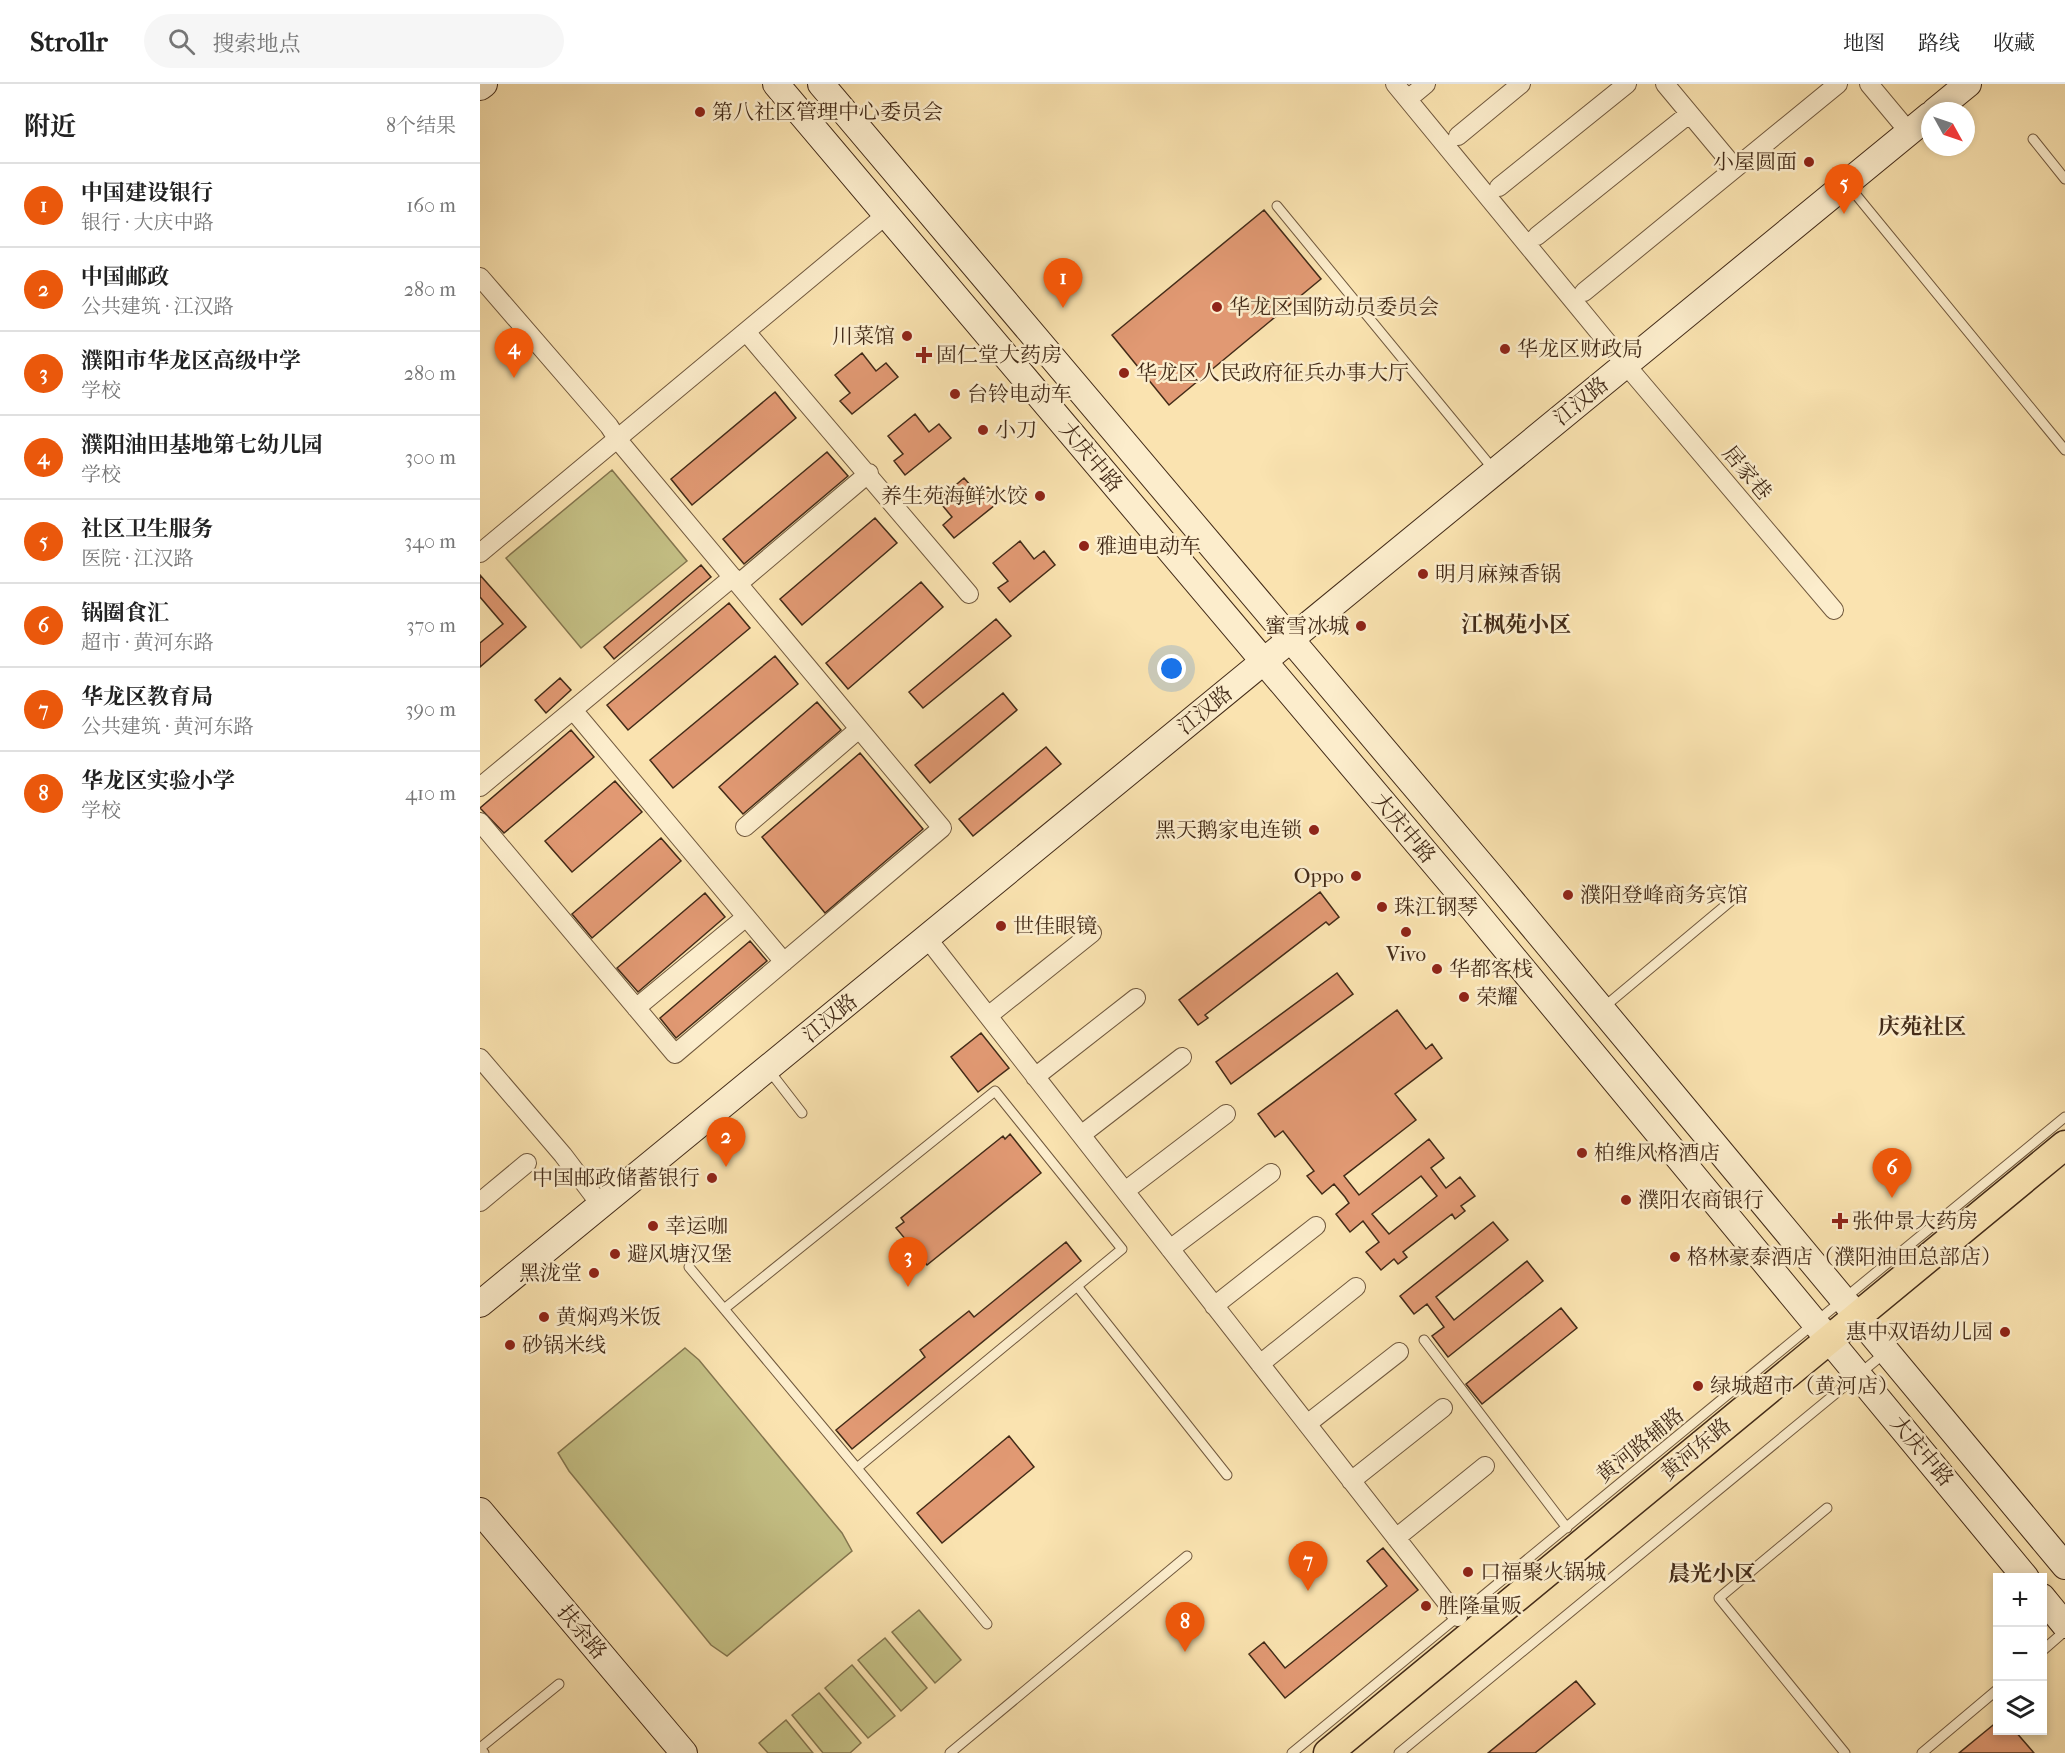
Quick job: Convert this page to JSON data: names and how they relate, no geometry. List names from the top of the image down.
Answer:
{
  "streets": {
    "main road": [
      "江汉路",
      "大庆中路",
      "黄河东路",
      "扶余路"
    ],
    "street": ["居家巷"],
    "lane": ["黄河路辅路"]
  },
  "crossings": [
    ["江汉路", "大庆中路"],
    ["江汉路", "居家巷"],
    ["大庆中路", "黄河路辅路"],
    ["大庆中路", "黄河东路"],
    ["黄河路辅路", "黄河东路"]
  ],
  "districts": ["江枫苑小区", "庆苑社区", "晨光小区"],
  "places": {
    "other": [
      "第八社区管理中心委员会",
      "小屋圆面",
      "华龙区国防动员委员会",
      "川菜馆",
      "华龙区财政局",
      "华龙区人民政府征兵办事大厅",
      "台铃电动车",
      "小刀",
      "养生苑海鲜水饺",
      "雅迪电动车",
      "明月麻辣香锅",
      "蜜雪冰城",
      "黑天鹅家电连锁",
      "Oppo",
      "濮阳登峰商务宾馆",
      "珠江钢琴",
      "世佳眼镜",
      "Vivo",
      "华都客栈",
      "荣耀",
      "柏维风格酒店",
      "中国邮政储蓄银行",
      "濮阳农商银行",
      "幸运咖",
      "避风塘汉堡",
      "格林豪泰酒店（濮阳油田总部店）",
      "黑泷堂",
      "黄焖鸡米饭",
      "惠中双语幼儿园",
      "砂锅米线",
      "绿城超市（黄河店）",
      "口福聚火锅城",
      "胜隆量贩"
    ],
    "health": ["固仁堂大药房", "张仲景大药房"]
  },
  "north": "bottom right",
  "page": {
    "header": "Strollr",
    "search": "搜索地点",
    "nav": ["地图", "路线", "收藏"],
    "heading": ["附近", "8个结果"],
    "list": [
      {
        "mark": "1",
        "name": "中国建设银行",
        "note": "银行 · 大庆中路",
        "value": "160 m"
      },
      {
        "mark": "2",
        "name": "中国邮政",
        "note": "公共建筑 · 江汉路",
        "value": "280 m"
      },
      {
        "mark": "3",
        "name": "濮阳市华龙区高级中学",
        "note": "学校",
        "value": "280 m"
      },
      {
        "mark": "4",
        "name": "濮阳油田基地第七幼儿园",
        "note": "学校",
        "value": "300 m"
      },
      {
        "mark": "5",
        "name": "社区卫生服务",
        "note": "医院 · 江汉路",
        "value": "340 m"
      },
      {
        "mark": "6",
        "name": "锅圈食汇",
        "note": "超市 · 黄河东路",
        "value": "370 m"
      },
      {
        "mark": "7",
        "name": "华龙区教育局",
        "note": "公共建筑 · 黄河东路",
        "value": "390 m"
      },
      {
        "mark": "8",
        "name": "华龙区实验小学",
        "note": "学校",
        "value": "410 m"
      }
    ],
    "pins": [
      "5",
      "1",
      "4",
      "2",
      "6",
      "3",
      "7",
      "8"
    ],
    "map_buttons": ["+", "−"]
  }
}
